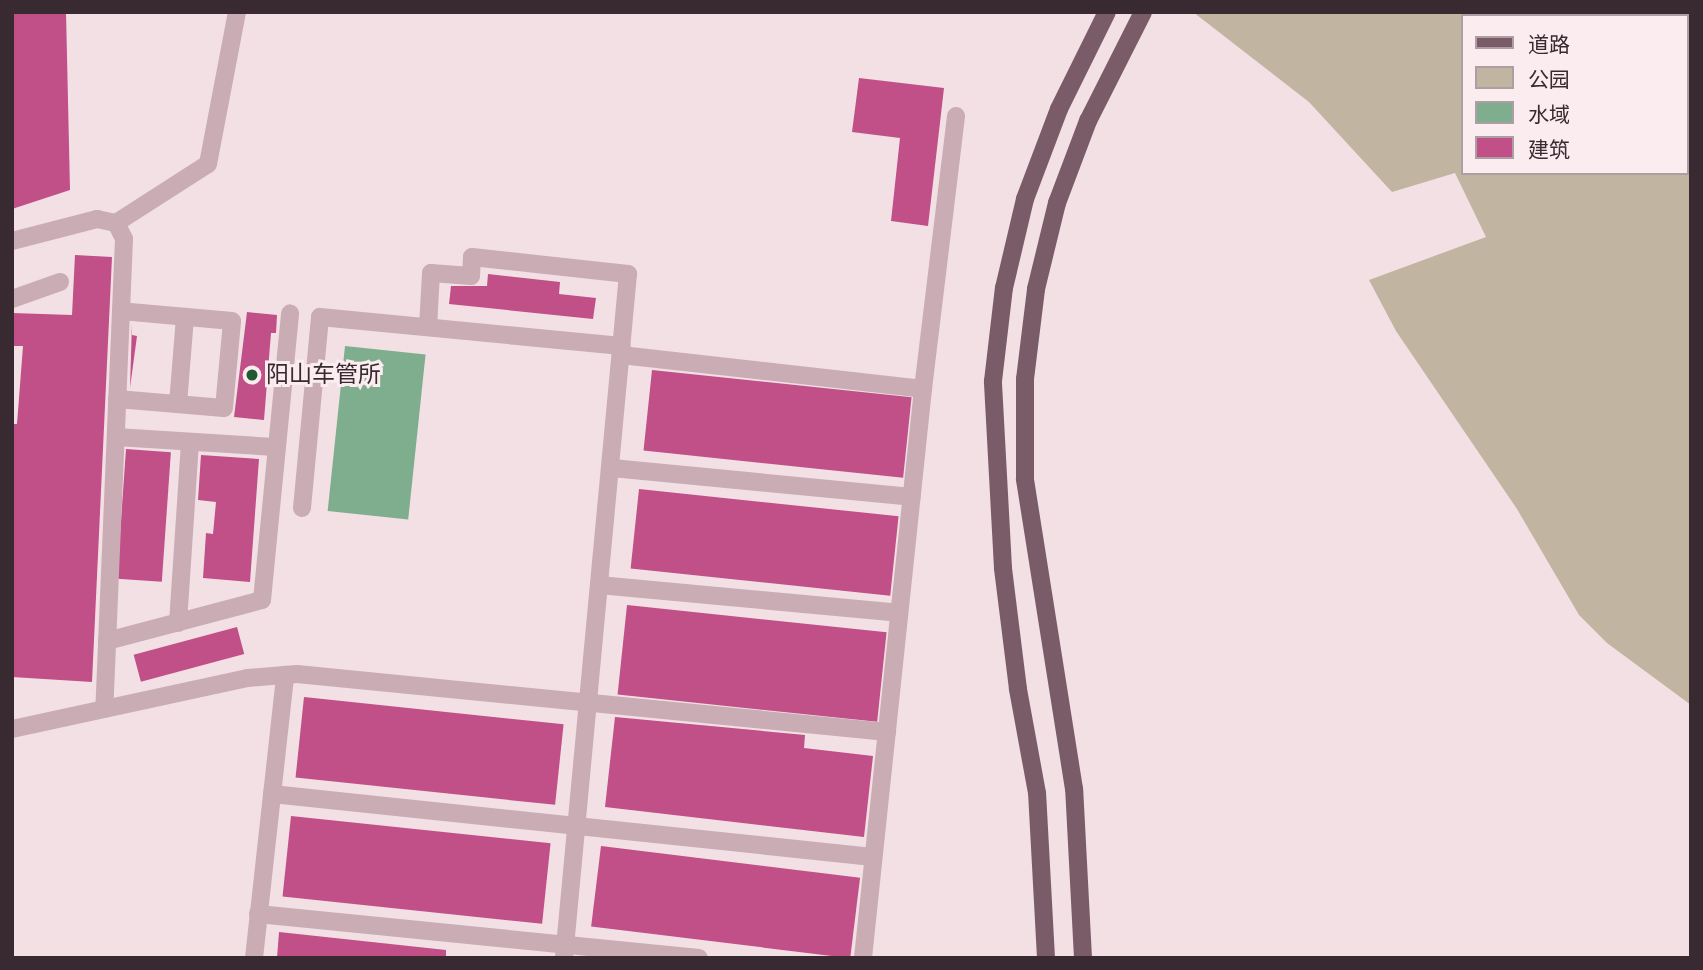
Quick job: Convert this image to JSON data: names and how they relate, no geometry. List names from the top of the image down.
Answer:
{
  "places": ["阳山车管所"],
  "legend": [
    "道路",
    "公园",
    "水域",
    "建筑"
  ]
}
